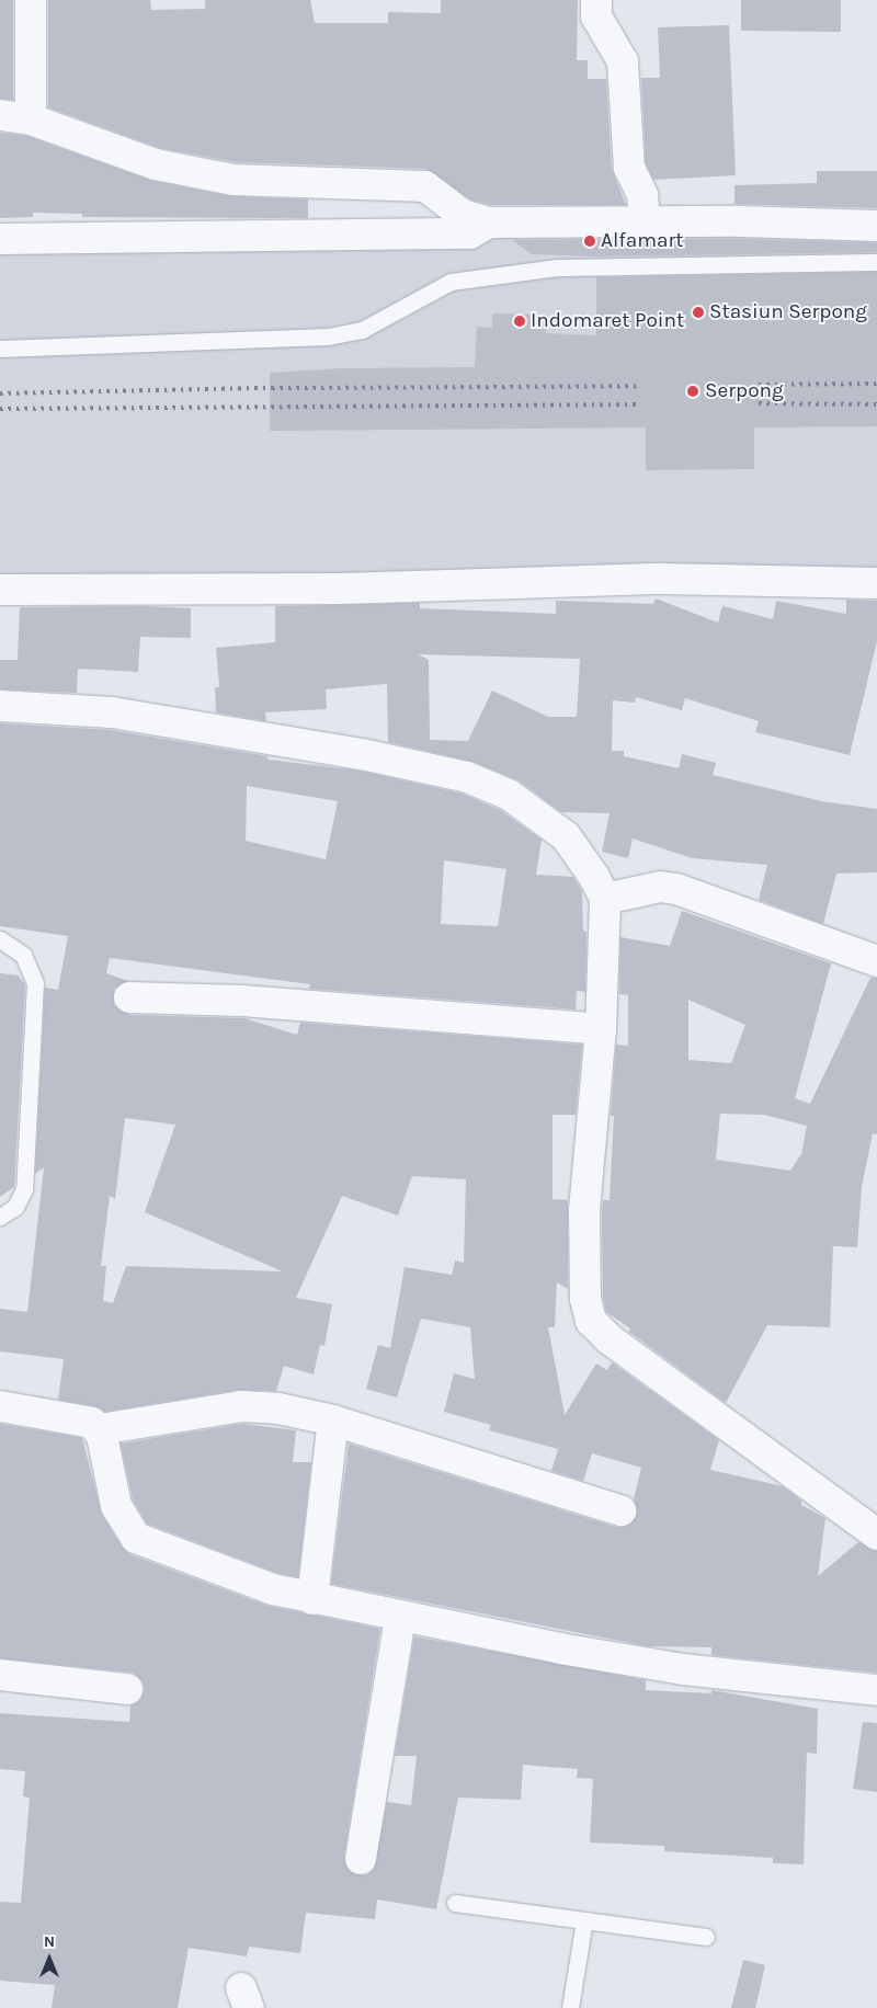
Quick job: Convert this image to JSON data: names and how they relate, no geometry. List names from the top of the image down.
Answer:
{
  "places": [
    "Alfamart",
    "Stasiun Serpong",
    "Indomaret Point",
    "Serpong"
  ],
  "north": "top"
}
